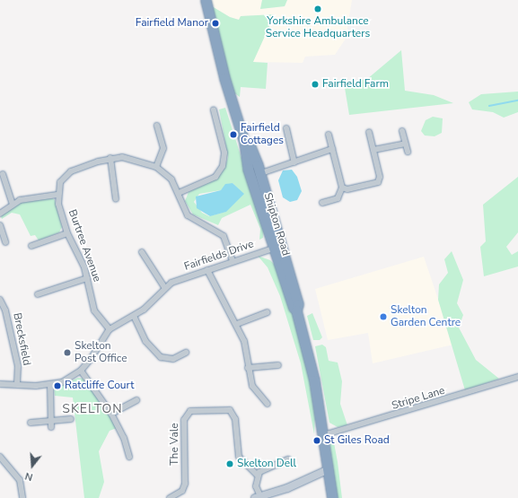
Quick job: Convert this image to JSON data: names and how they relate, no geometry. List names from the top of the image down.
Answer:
{
  "streets": {
    "highway": ["Shipton Road"],
    "street": [
      "Burtree Avenue",
      "Fairfields Drive",
      "Brecksfield",
      "Stripe Lane",
      "The Vale"
    ]
  },
  "crossings": [
    ["Shipton Road", "Fairfields Drive"],
    ["Burtree Avenue", "Fairfields Drive"],
    ["Fairfields Drive", "Brecksfield"]
  ],
  "districts": ["SKELTON"],
  "places": [
    "Yorkshire Ambulance Service Headquarters",
    "Fairfield Manor",
    "Fairfield Farm",
    "Fairfield Cottages",
    "Skelton Garden Centre",
    "Skelton Post Office",
    "Ratcliffe Court",
    "St Giles Road",
    "Skelton Dell"
  ],
  "north": "bottom"
}
